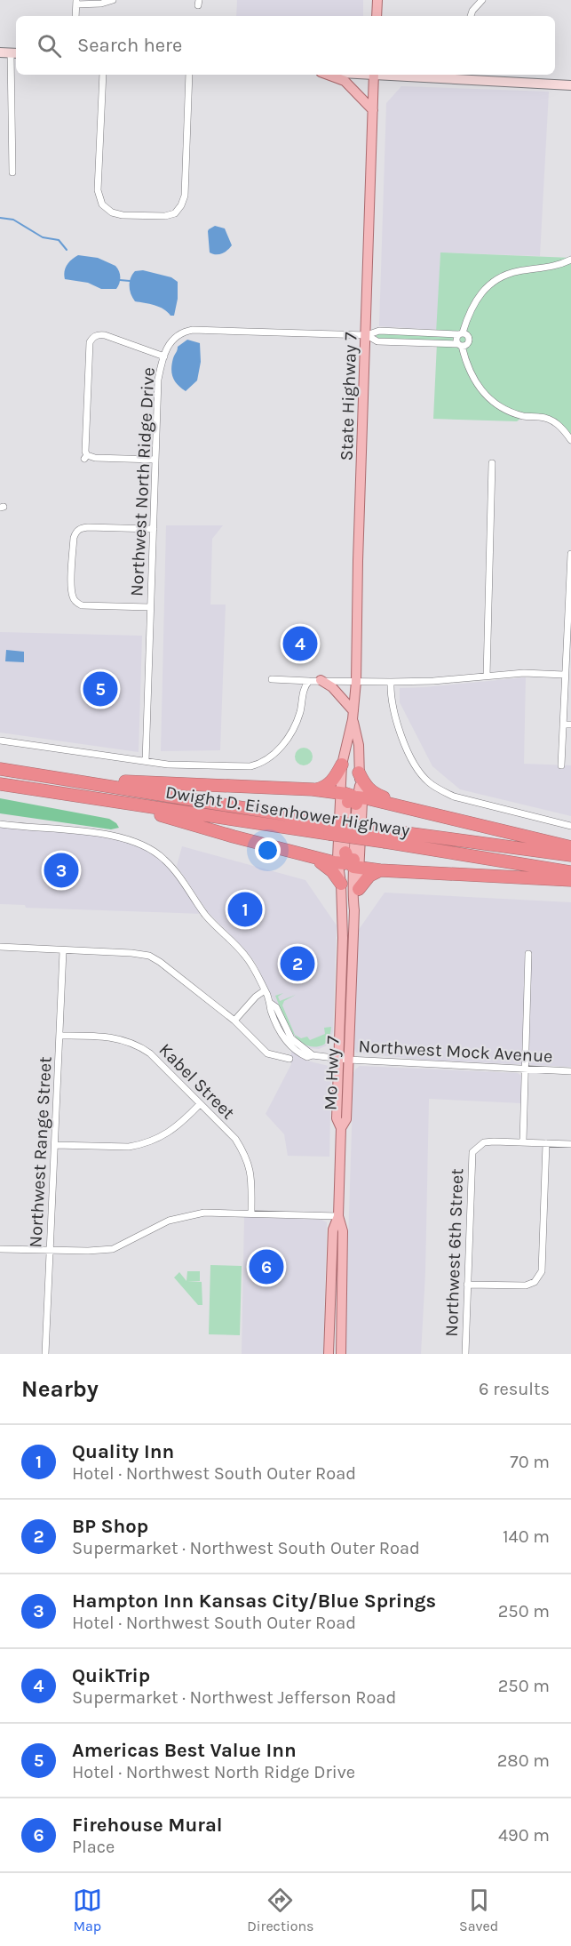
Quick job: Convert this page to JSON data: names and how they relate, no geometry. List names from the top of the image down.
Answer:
{
  "streets": {
    "highway": ["Dwight D. Eisenhower Highway"],
    "main road": ["State Highway 7", "Mo Hwy 7"],
    "street": [
      "Northwest North Ridge Drive",
      "Northwest Mock Avenue",
      "Kabel Street",
      "Northwest Range Street",
      "Northwest 6th Street"
    ]
  },
  "crossings": [
    ["State Highway 7", "Northwest North Ridge Drive"],
    ["Northwest Mock Avenue", "Mo Hwy 7"],
    ["Kabel Street", "Northwest Range Street"]
  ],
  "page": {
    "search": "Search here",
    "pins": [
      "4",
      "5",
      "3",
      "1",
      "2",
      "6"
    ],
    "heading": ["Nearby", "6 results"],
    "list": [
      {
        "mark": "1",
        "name": "Quality Inn",
        "note": "Hotel · Northwest South Outer Road",
        "value": "70 m"
      },
      {
        "mark": "2",
        "name": "BP Shop",
        "note": "Supermarket · Northwest South Outer Road",
        "value": "140 m"
      },
      {
        "mark": "3",
        "name": "Hampton Inn Kansas City/Blue Springs",
        "note": "Hotel · Northwest South Outer Road",
        "value": "250 m"
      },
      {
        "mark": "4",
        "name": "QuikTrip",
        "note": "Supermarket · Northwest Jefferson Road",
        "value": "250 m"
      },
      {
        "mark": "5",
        "name": "Americas Best Value Inn",
        "note": "Hotel · Northwest North Ridge Drive",
        "value": "280 m"
      },
      {
        "mark": "6",
        "name": "Firehouse Mural",
        "note": "Place",
        "value": "490 m"
      }
    ],
    "nav": ["Map", "Directions", "Saved"]
  }
}
